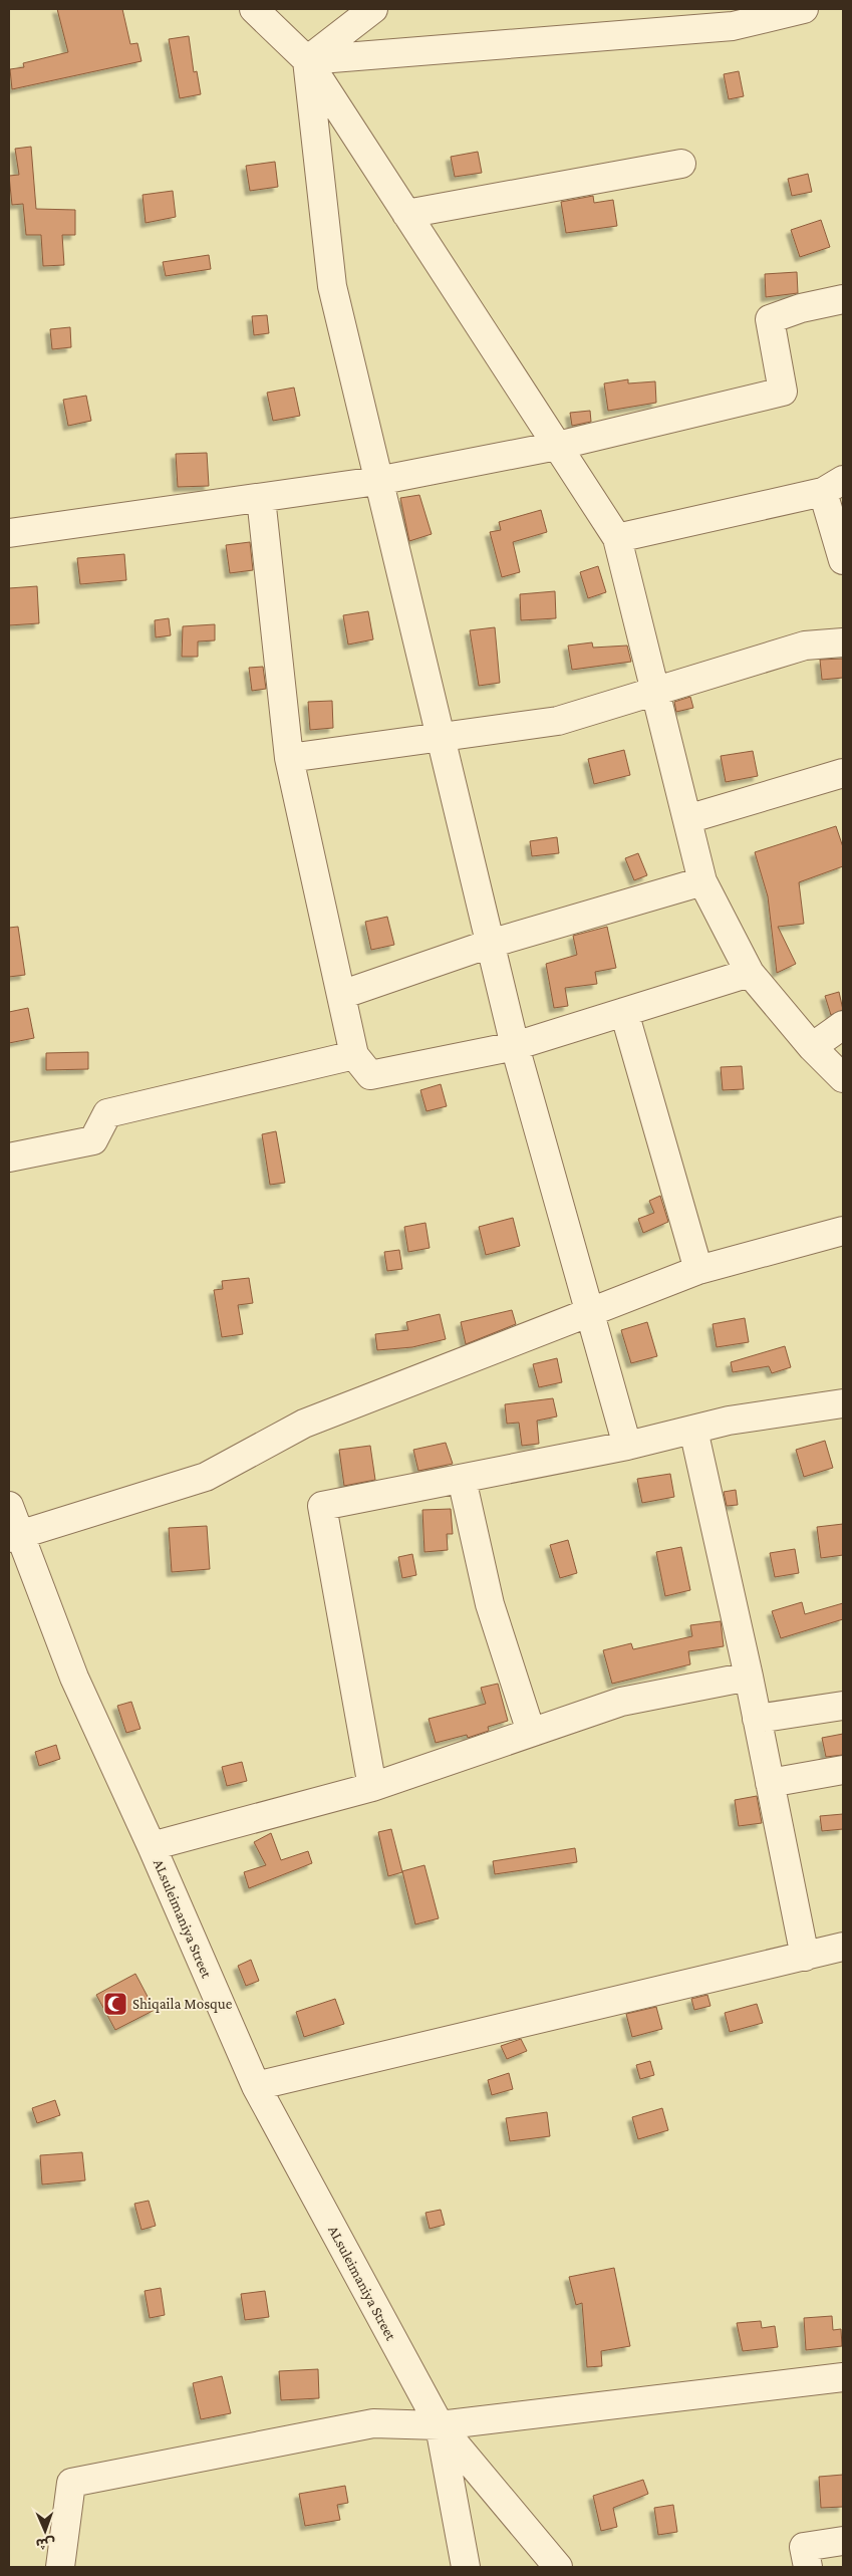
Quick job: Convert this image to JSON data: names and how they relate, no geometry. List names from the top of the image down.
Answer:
{
  "streets": {
    "street": ["ALsuleimaniya Street"]
  },
  "places": {
    "mosque": ["Shiqaila Mosque"]
  },
  "north": "bottom"
}
